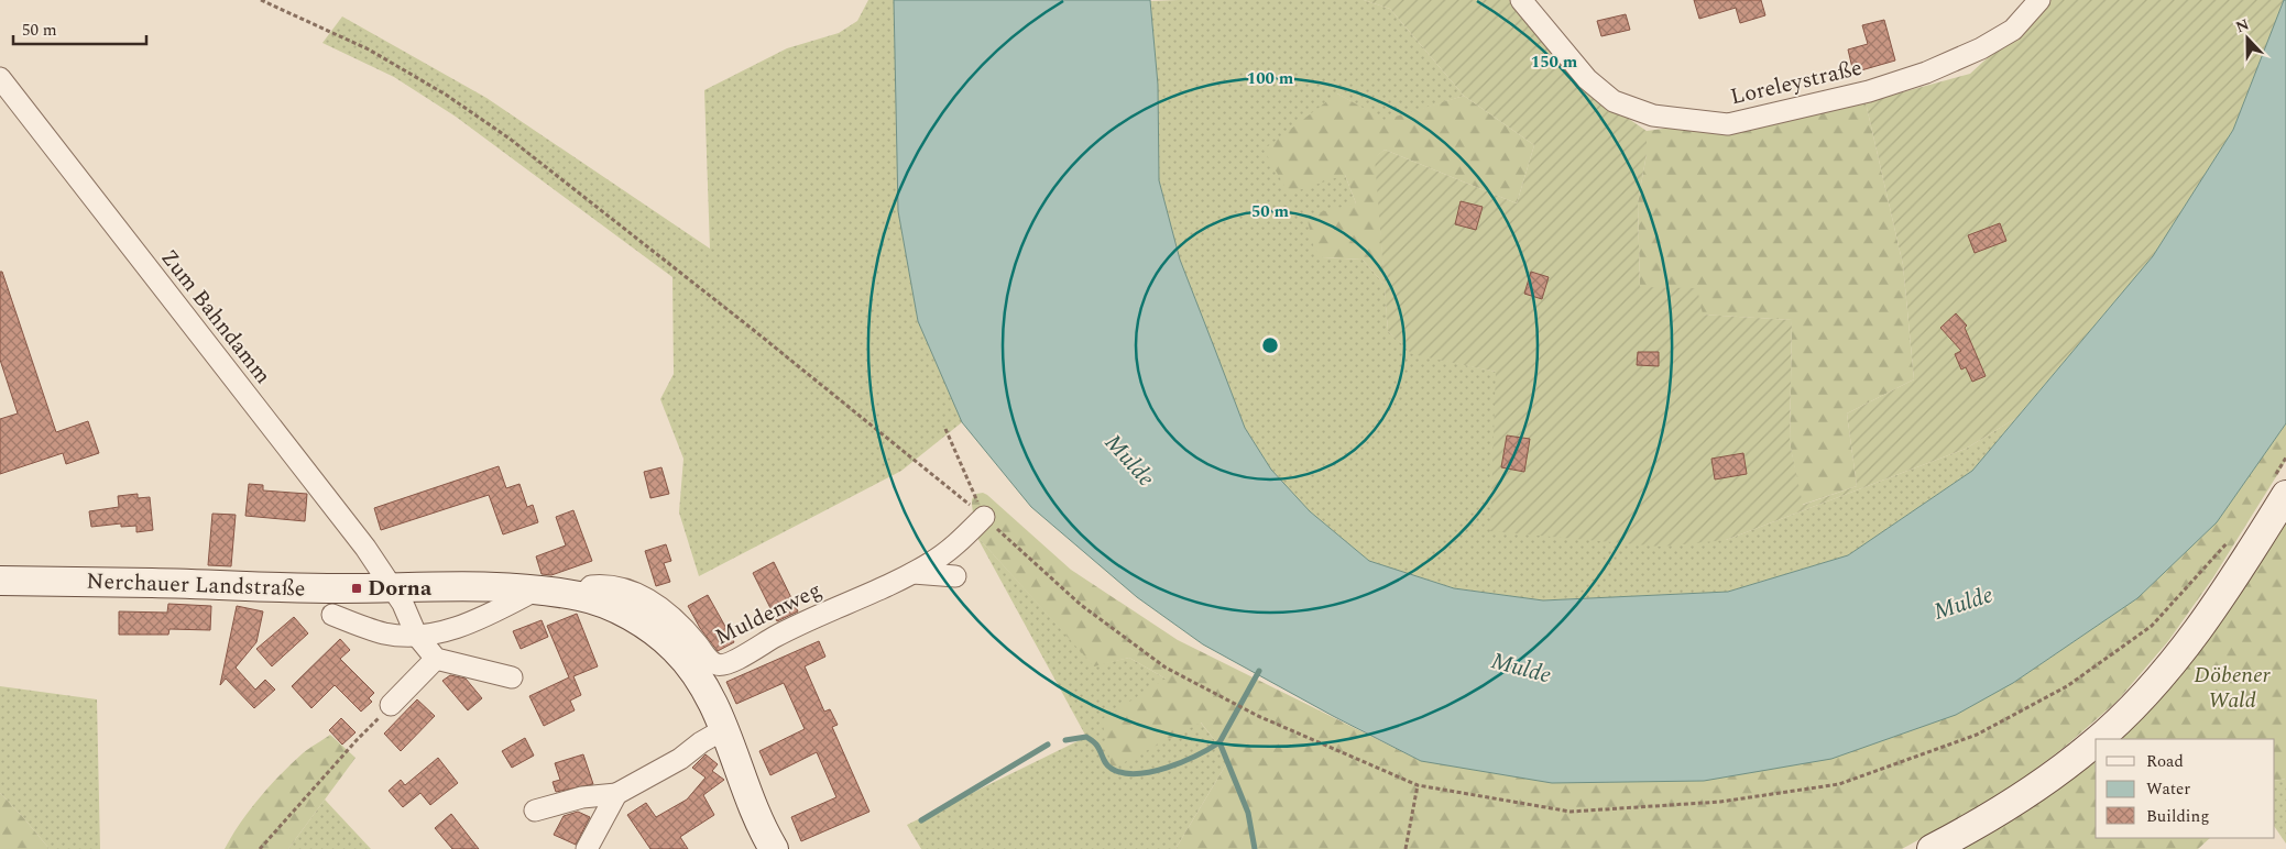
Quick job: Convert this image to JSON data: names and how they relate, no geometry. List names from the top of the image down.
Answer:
{
  "streets": {
    "main road": ["Nerchauer Landstraße"],
    "street": ["Loreleystraße", "Zum Bahndamm", "Muldenweg"]
  },
  "crossings": [
    ["Zum Bahndamm", "Nerchauer Landstraße"],
    ["Nerchauer Landstraße", "Muldenweg"]
  ],
  "water": ["Mulde"],
  "parks": ["Döbener Wald"],
  "places": {
    "transit": ["Dorna"]
  },
  "legend": ["Road", "Water", "Building"],
  "scale_bar": "50 m",
  "north": "top",
  "rings": ["150 m", "100 m", "50 m"]
}
